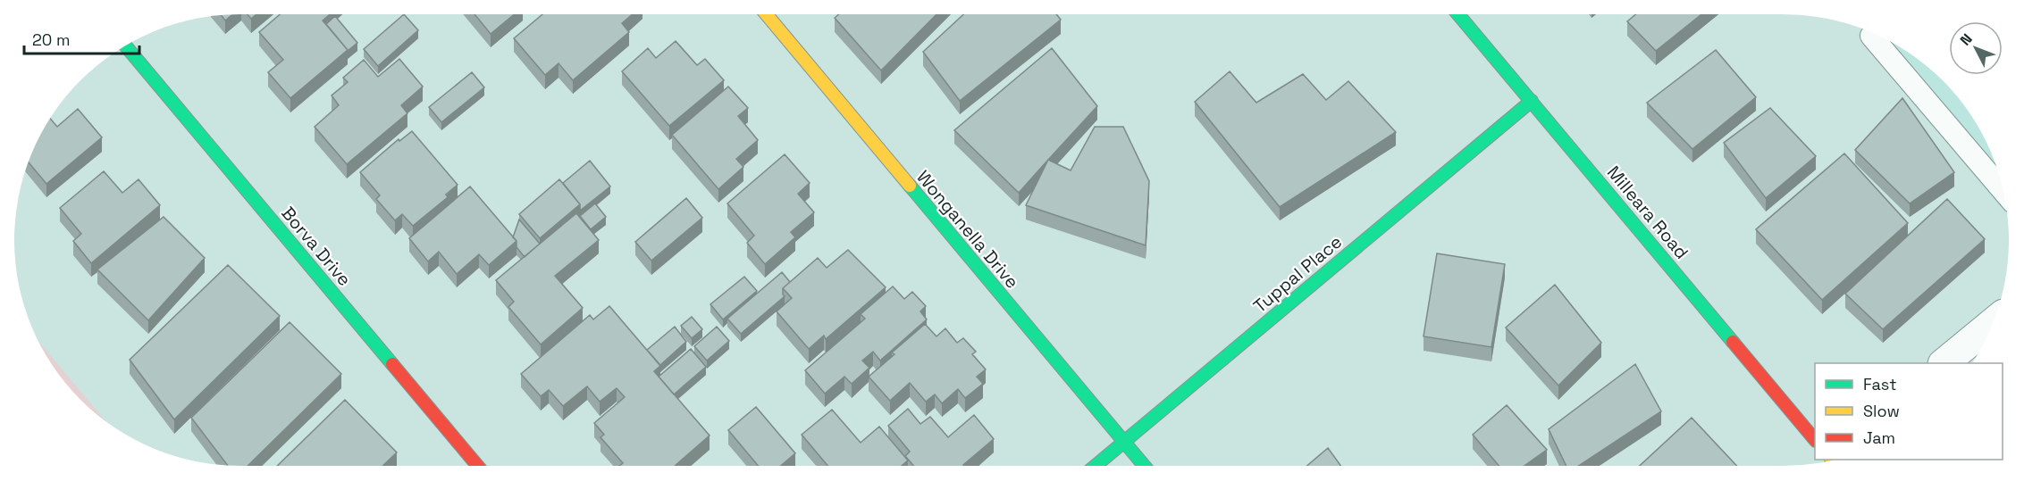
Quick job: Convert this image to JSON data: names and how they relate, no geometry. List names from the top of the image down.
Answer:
{
  "streets": {
    "street": [
      "Milleara Road",
      "Wonganella Drive",
      "Borva Drive",
      "Tuppal Place"
    ]
  },
  "crossings": [
    ["Milleara Road", "Tuppal Place"],
    ["Wonganella Drive", "Tuppal Place"]
  ],
  "legend": ["Fast", "Slow", "Jam"],
  "scale_bar": "20 m",
  "north": "top left"
}
